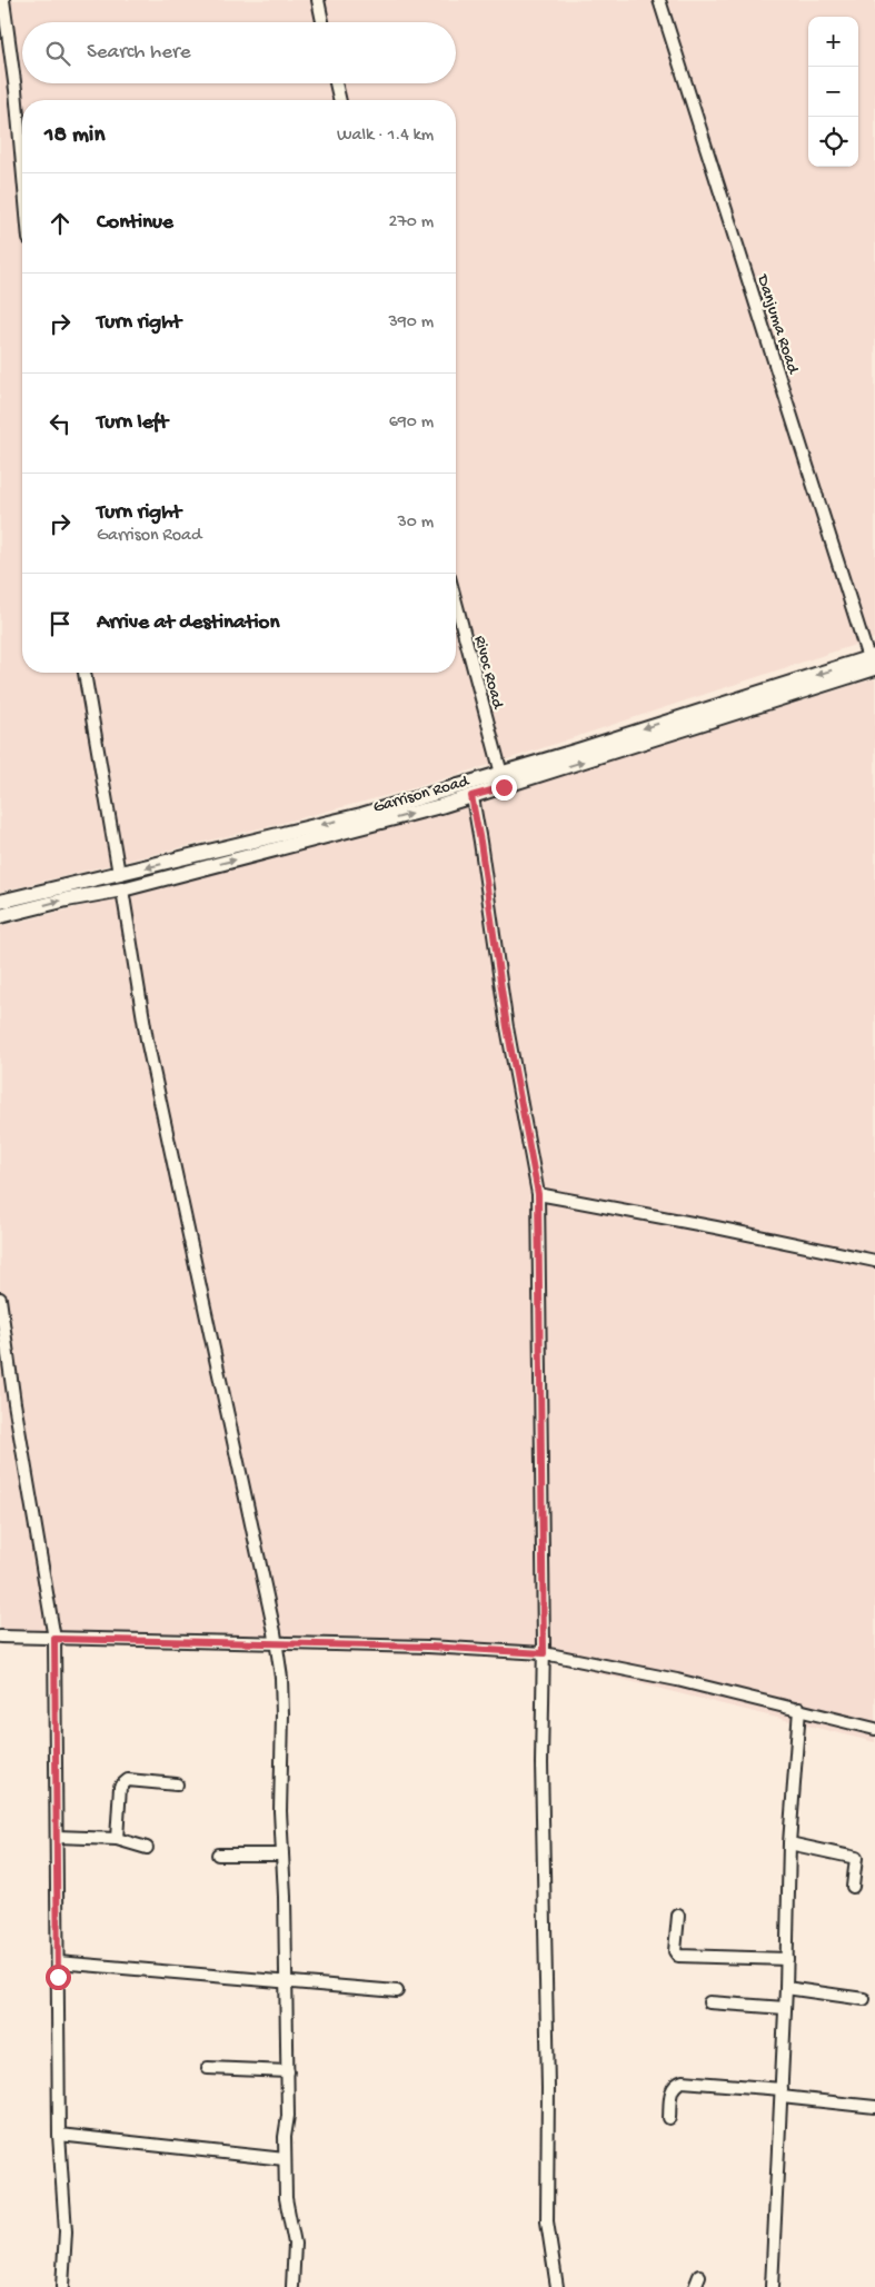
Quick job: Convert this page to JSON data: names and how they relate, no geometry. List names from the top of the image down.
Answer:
{
  "streets": {
    "main road": ["Garrison Road"],
    "street": ["Danjuma Road", "Rivoc Road"]
  },
  "crossings": [
    ["Danjuma Road", "Garrison Road"],
    ["Rivoc Road", "Garrison Road"]
  ],
  "page": {
    "map_buttons": ["+", "−"],
    "search": "Search here",
    "heading": ["18 min", "Walk · 1.4 km"],
    "list": [
      ["Continue", "270 m"],
      ["Turn right", "390 m"],
      ["Turn left", "690 m"],
      ["Turn right", "Garrison Road", "30 m"],
      "Arrive at destination"
    ]
  }
}
